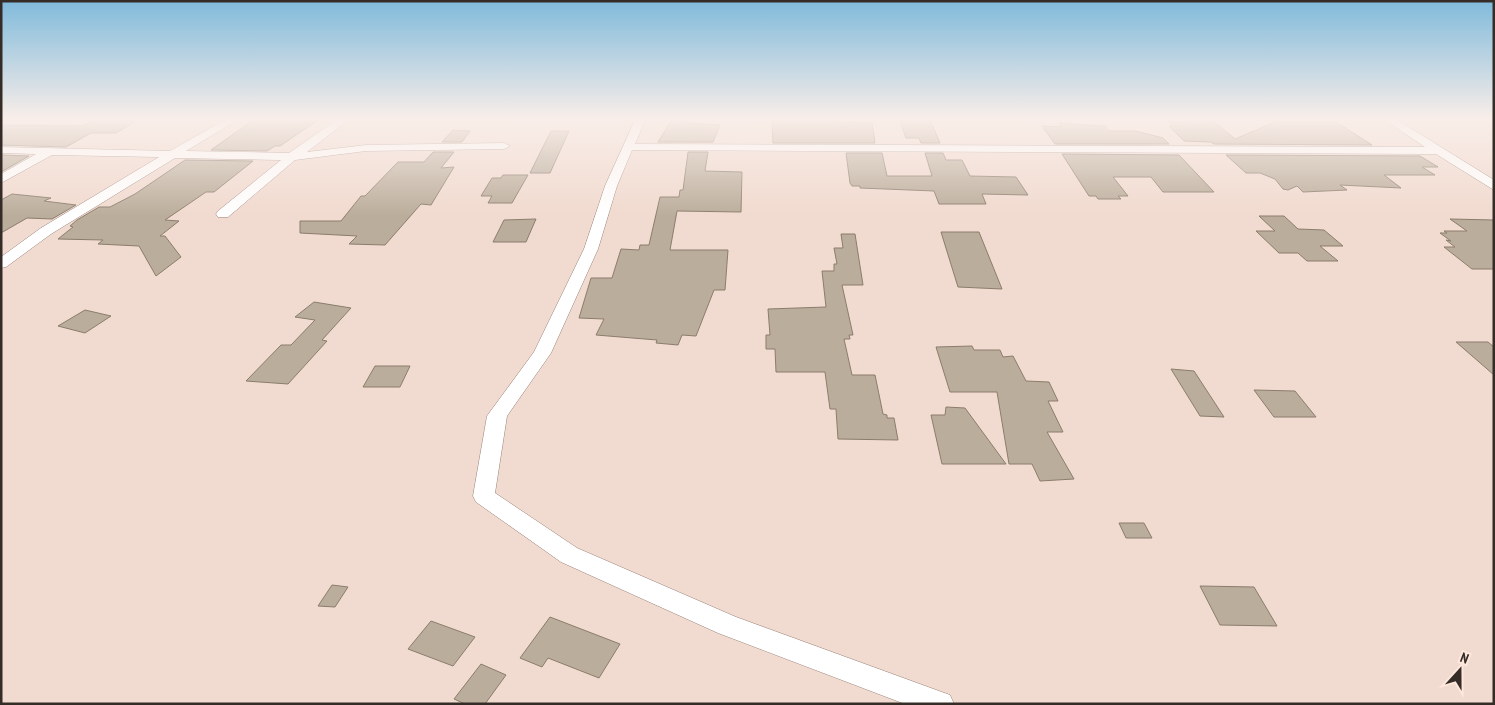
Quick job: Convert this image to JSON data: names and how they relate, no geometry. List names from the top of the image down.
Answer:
{
  "north": "top"
}
